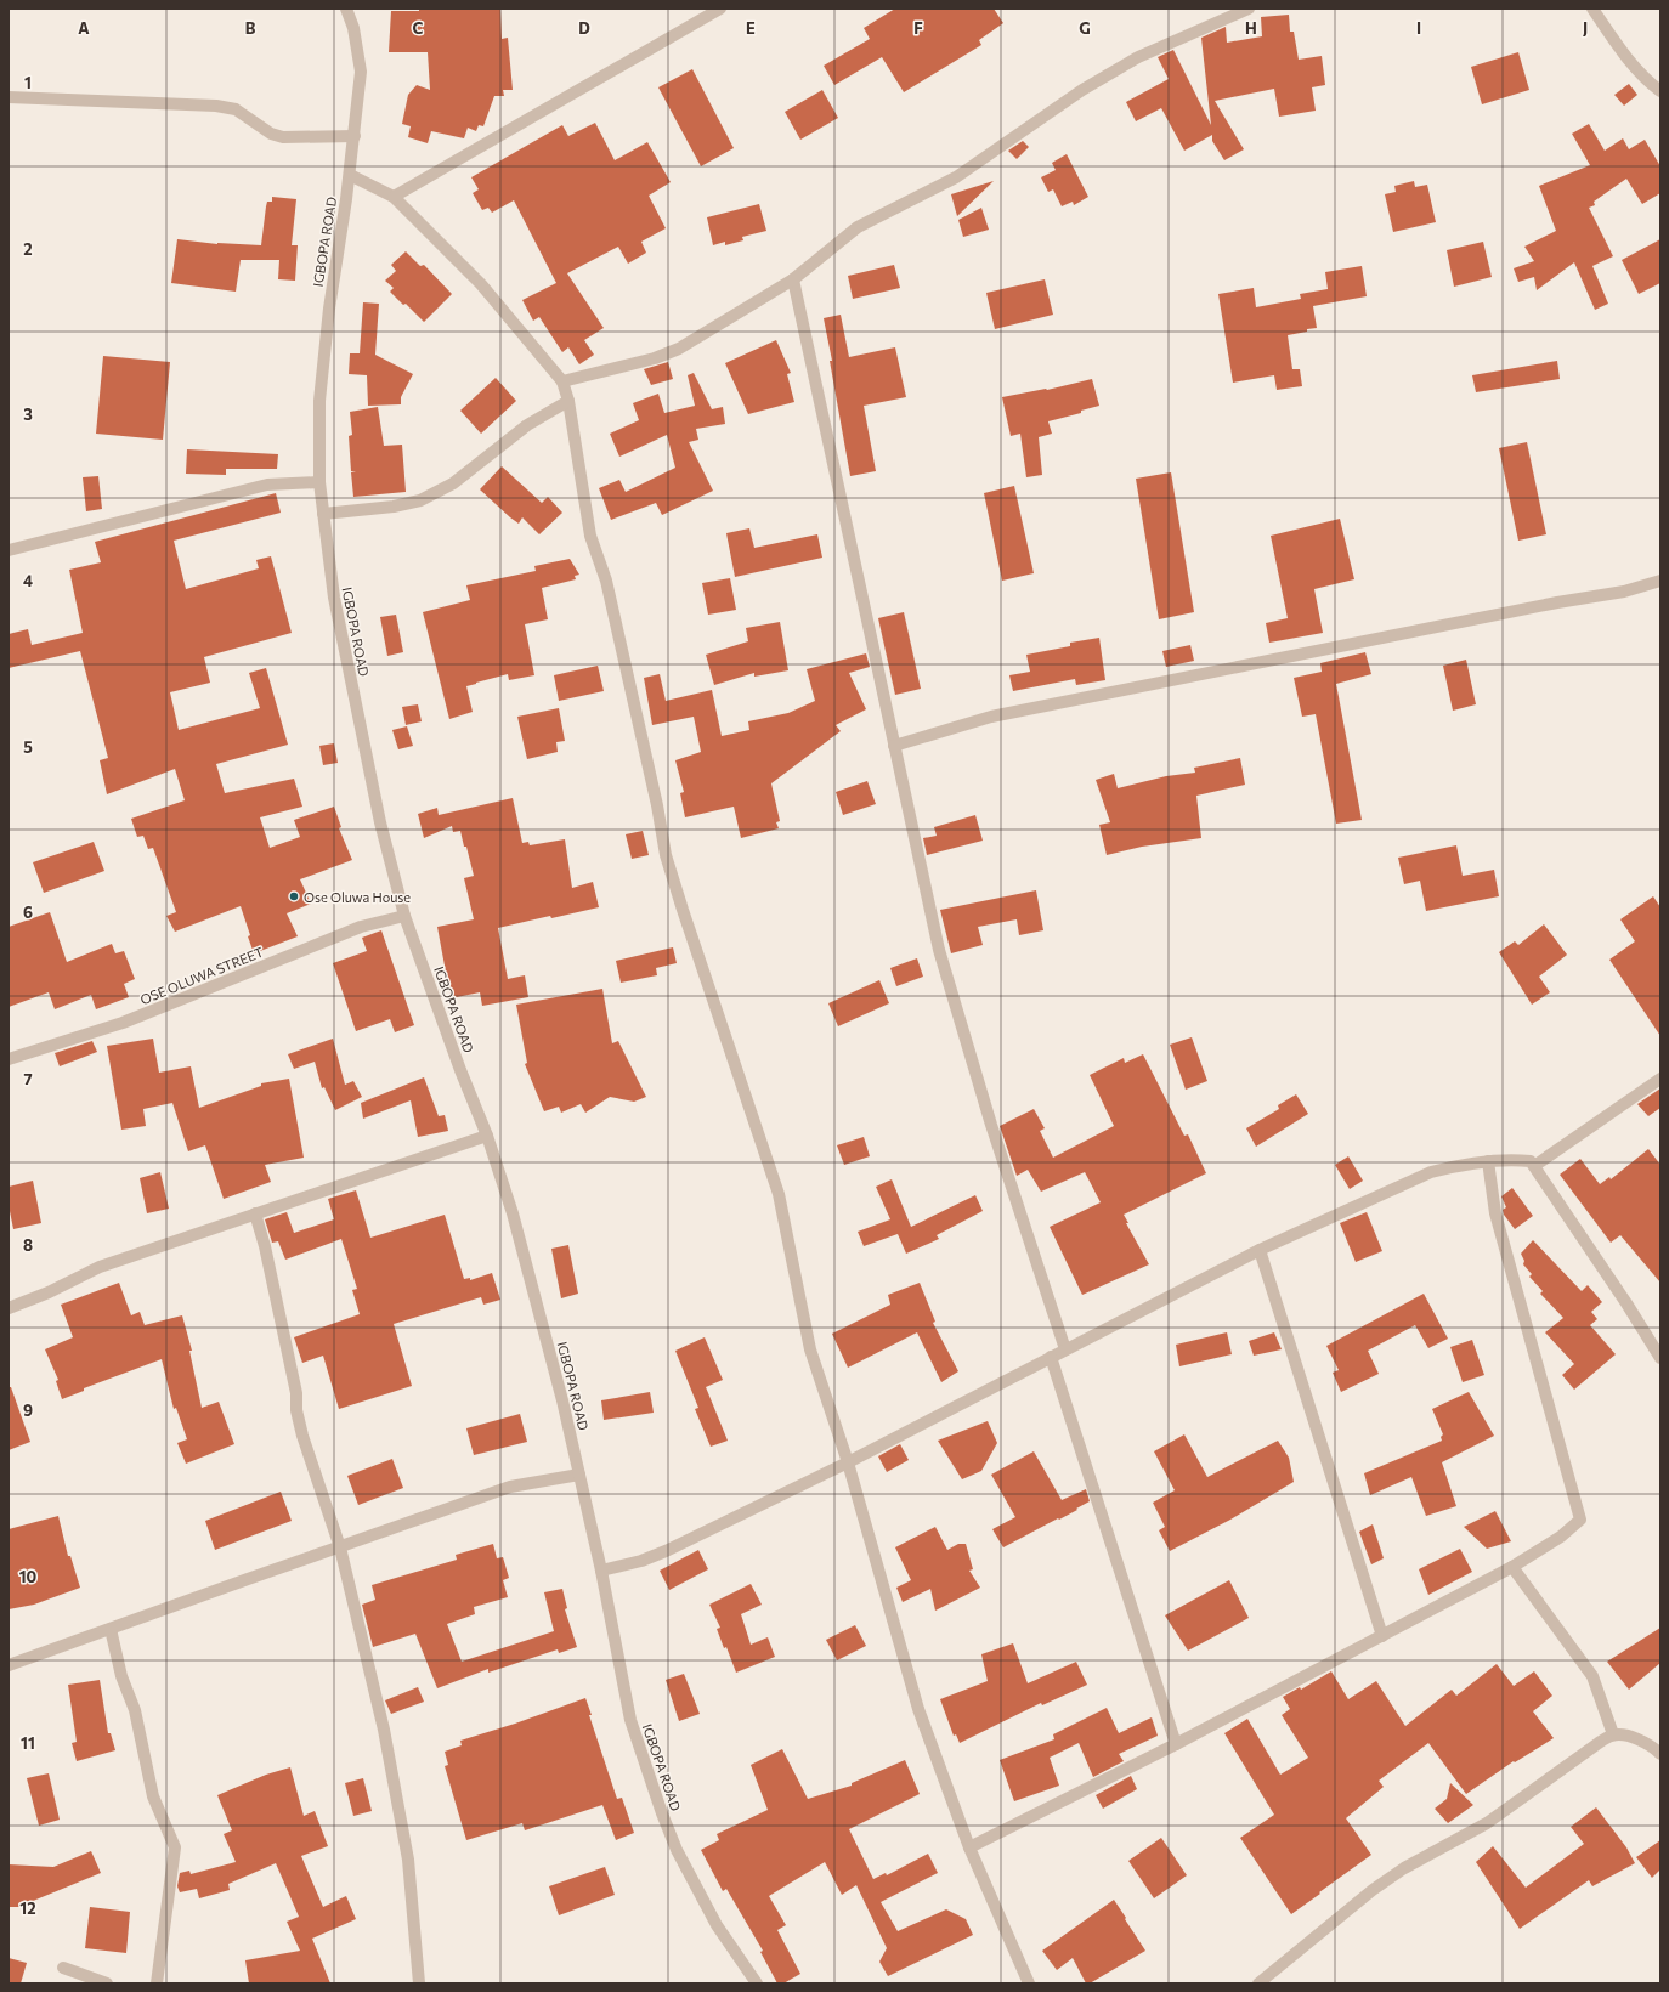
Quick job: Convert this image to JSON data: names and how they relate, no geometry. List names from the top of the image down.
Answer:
{
  "streets": {
    "street": ["IGBOPA ROAD", "OSE OLUWA STREET"]
  },
  "crossings": [
    ["IGBOPA ROAD", "OSE OLUWA STREET"]
  ],
  "places": ["Ose Oluwa House"],
  "grid": {
    "columns": [
      "A",
      "B",
      "C",
      "D",
      "E",
      "F",
      "G",
      "H",
      "I",
      "J"
    ],
    "rows": [
      "1",
      "2",
      "3",
      "4",
      "5",
      "6",
      "7",
      "8",
      "9",
      "10",
      "11",
      "12"
    ]
  }
}
